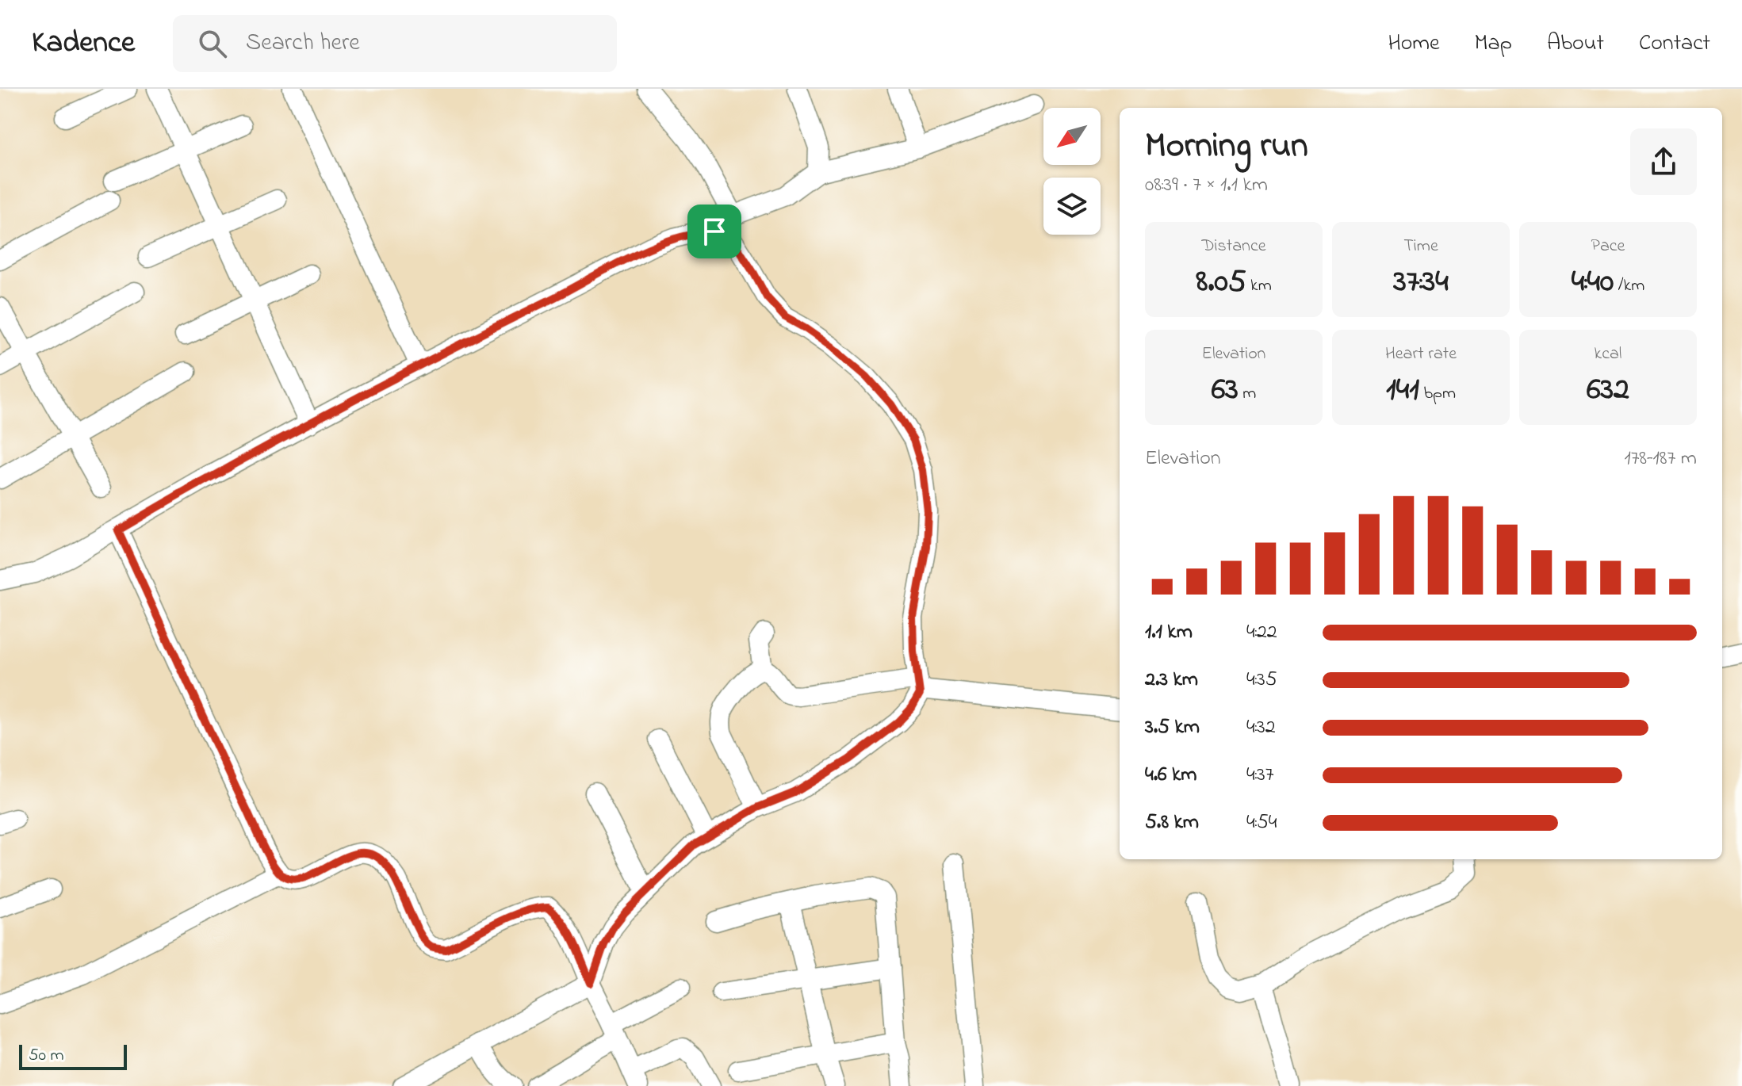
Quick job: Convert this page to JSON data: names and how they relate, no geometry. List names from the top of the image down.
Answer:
{
  "scale_bar": "50 m",
  "north": "bottom left",
  "page": {
    "header": "Kadence",
    "search": "Search here",
    "nav": [
      "Home",
      "Map",
      "About",
      "Contact"
    ],
    "heading": ["Morning run", "08:39 · 7 × 1.1 km"],
    "stats": [
      ["Distance", "8.05 km"],
      ["Time", "37:34"],
      ["Pace", "4:40 /km"],
      ["Elevation", "63 m"],
      ["Heart rate", "141 bpm"],
      ["kcal", "632"]
    ],
    "chart": ["Elevation", "178–187 m"],
    "list": [
      {
        "name": "1.1 km",
        "note": "4:22"
      },
      {
        "name": "2.3 km",
        "note": "4:35"
      },
      {
        "name": "3.5 km",
        "note": "4:32"
      },
      {
        "name": "4.6 km",
        "note": "4:37"
      },
      {
        "name": "5.8 km",
        "note": "4:54"
      }
    ],
    "scale": "50 m"
  }
}
